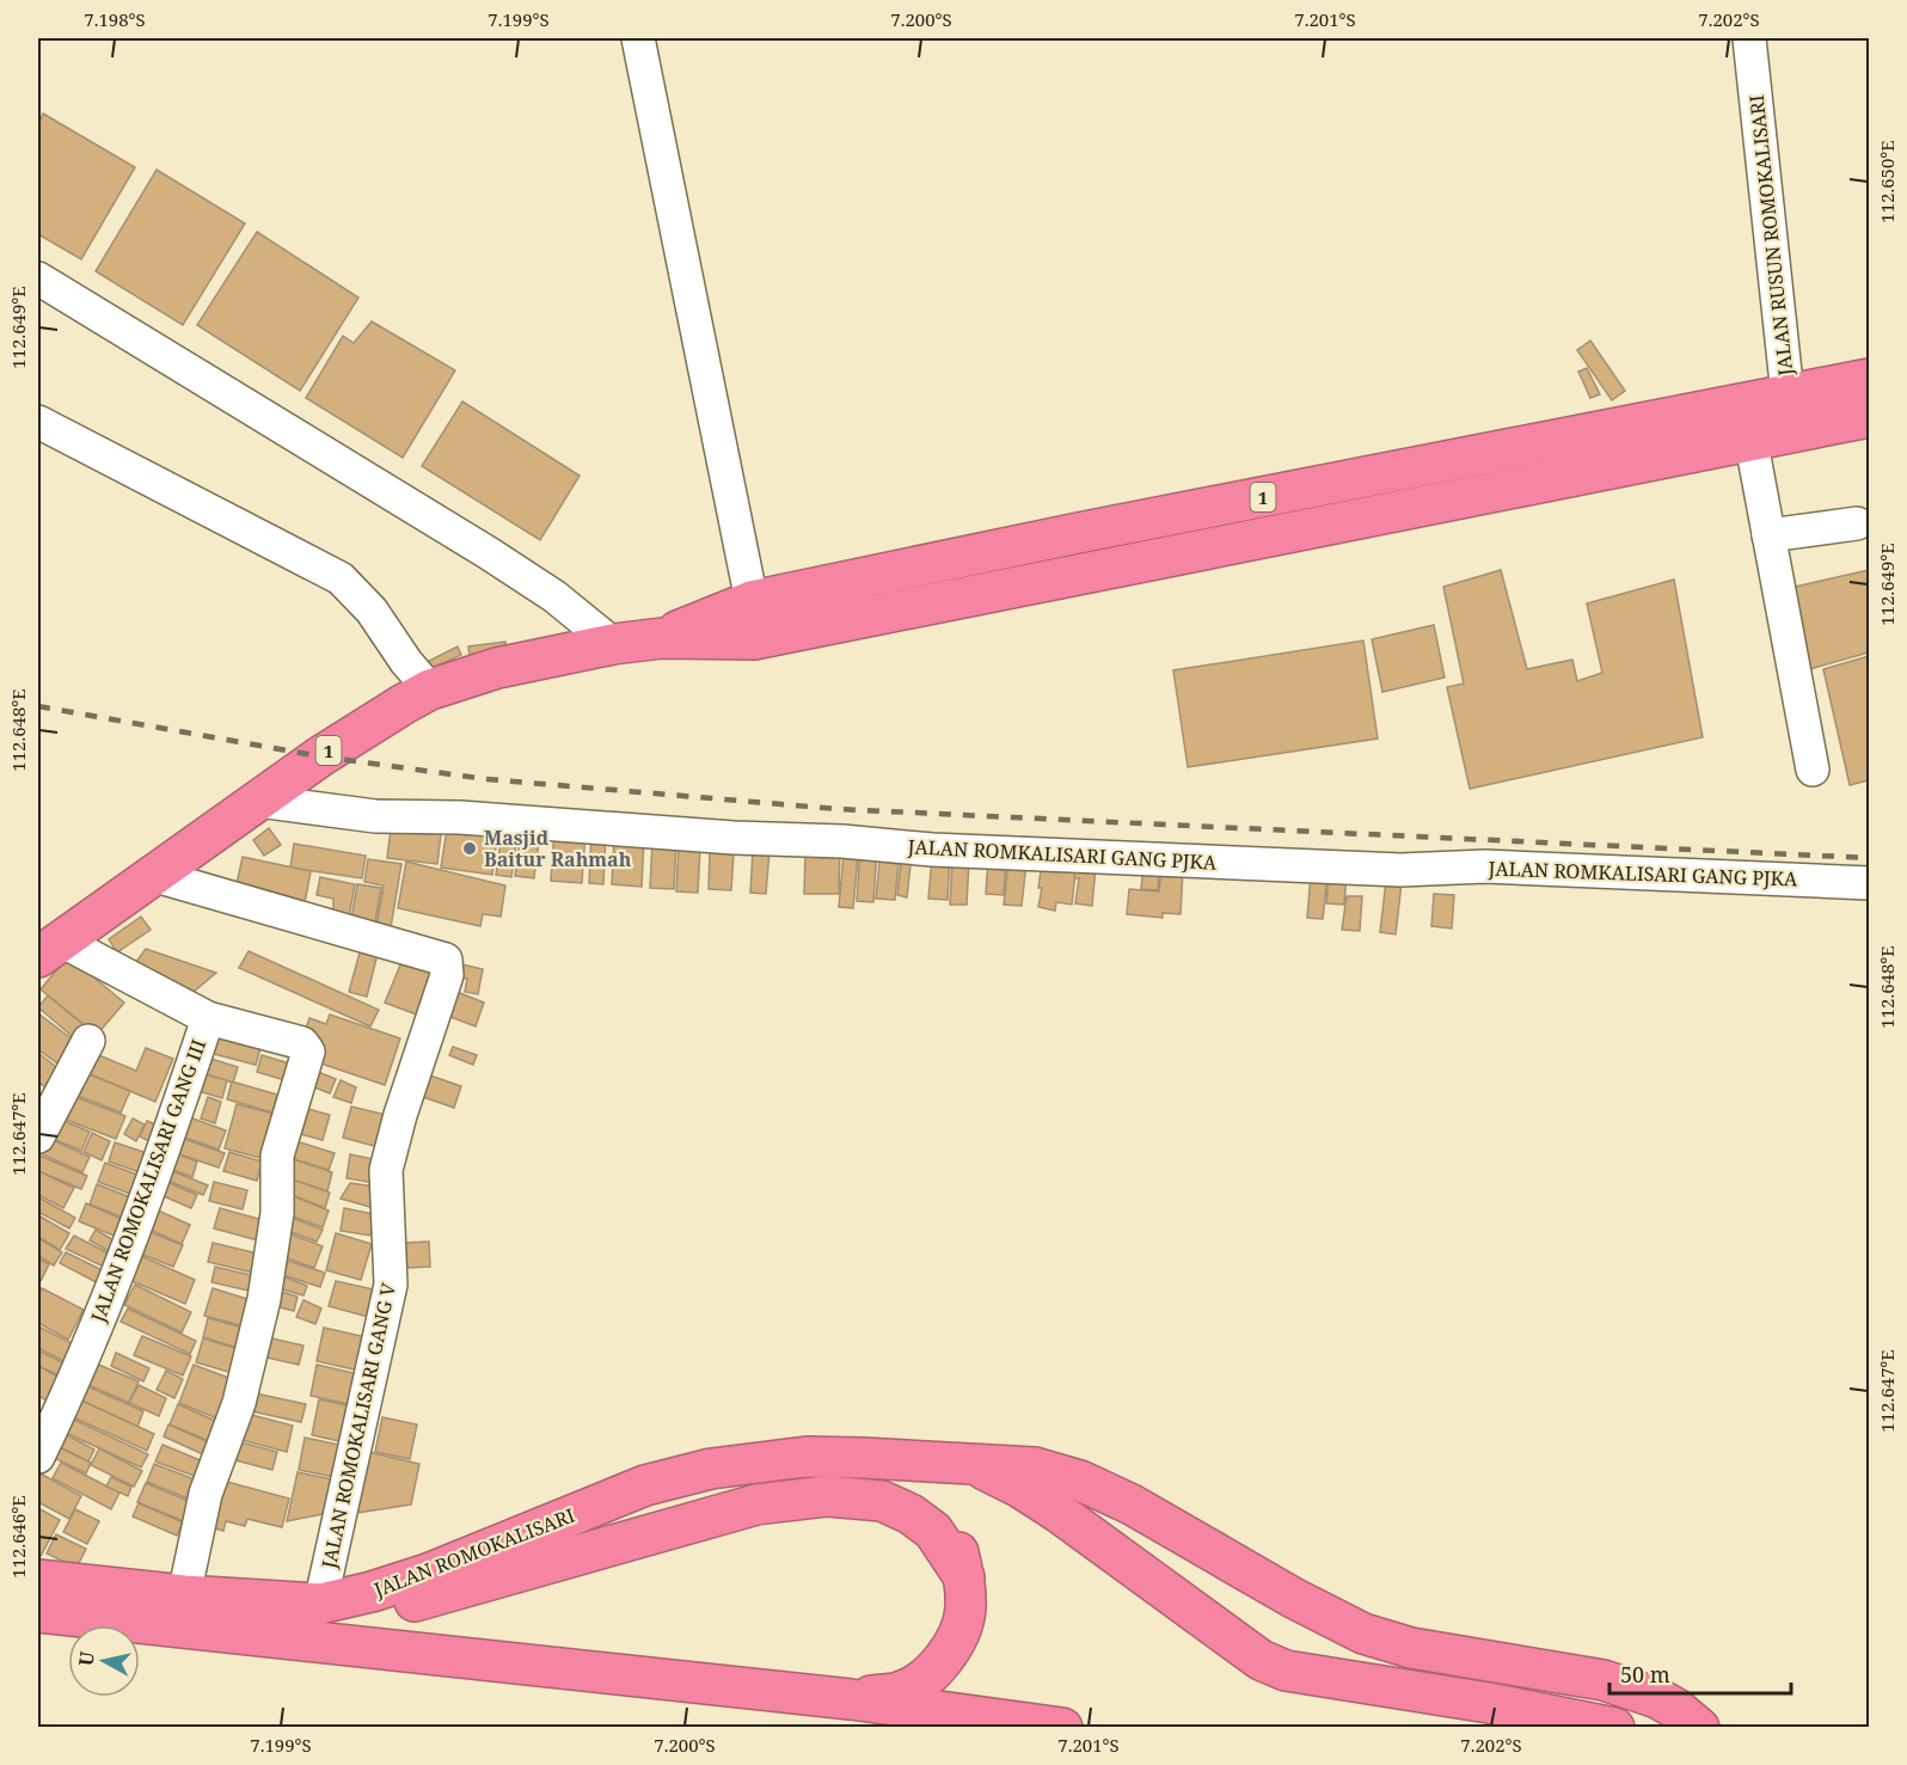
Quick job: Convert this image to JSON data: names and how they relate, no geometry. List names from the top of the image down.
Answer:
{
  "streets": {
    "highway": ["1", "JALAN ROMOKALISARI"],
    "street": [
      "JALAN RUSUN ROMOKALISARI",
      "JALAN ROMKALISARI GANG PJKA",
      "JALAN ROMOKALISARI GANG III",
      "JALAN ROMOKALISARI GANG V"
    ]
  },
  "crossings": [
    ["JALAN RUSUN ROMOKALISARI", "1"],
    ["1", "JALAN ROMKALISARI GANG PJKA"],
    ["1", "JALAN ROMOKALISARI GANG III"],
    ["1", "JALAN ROMOKALISARI GANG V"],
    ["JALAN ROMOKALISARI GANG V", "JALAN ROMOKALISARI"]
  ],
  "places": ["Masjid Baitur Rahmah"],
  "scale_bar": "50 m",
  "north": "left",
  "coordinates": [
    "7.198°S",
    "7.199°S",
    "7.200°S",
    "7.201°S",
    "7.202°S",
    "112.650°E",
    "112.649°E",
    "112.648°E",
    "112.647°E",
    "112.646°E"
  ]
}
